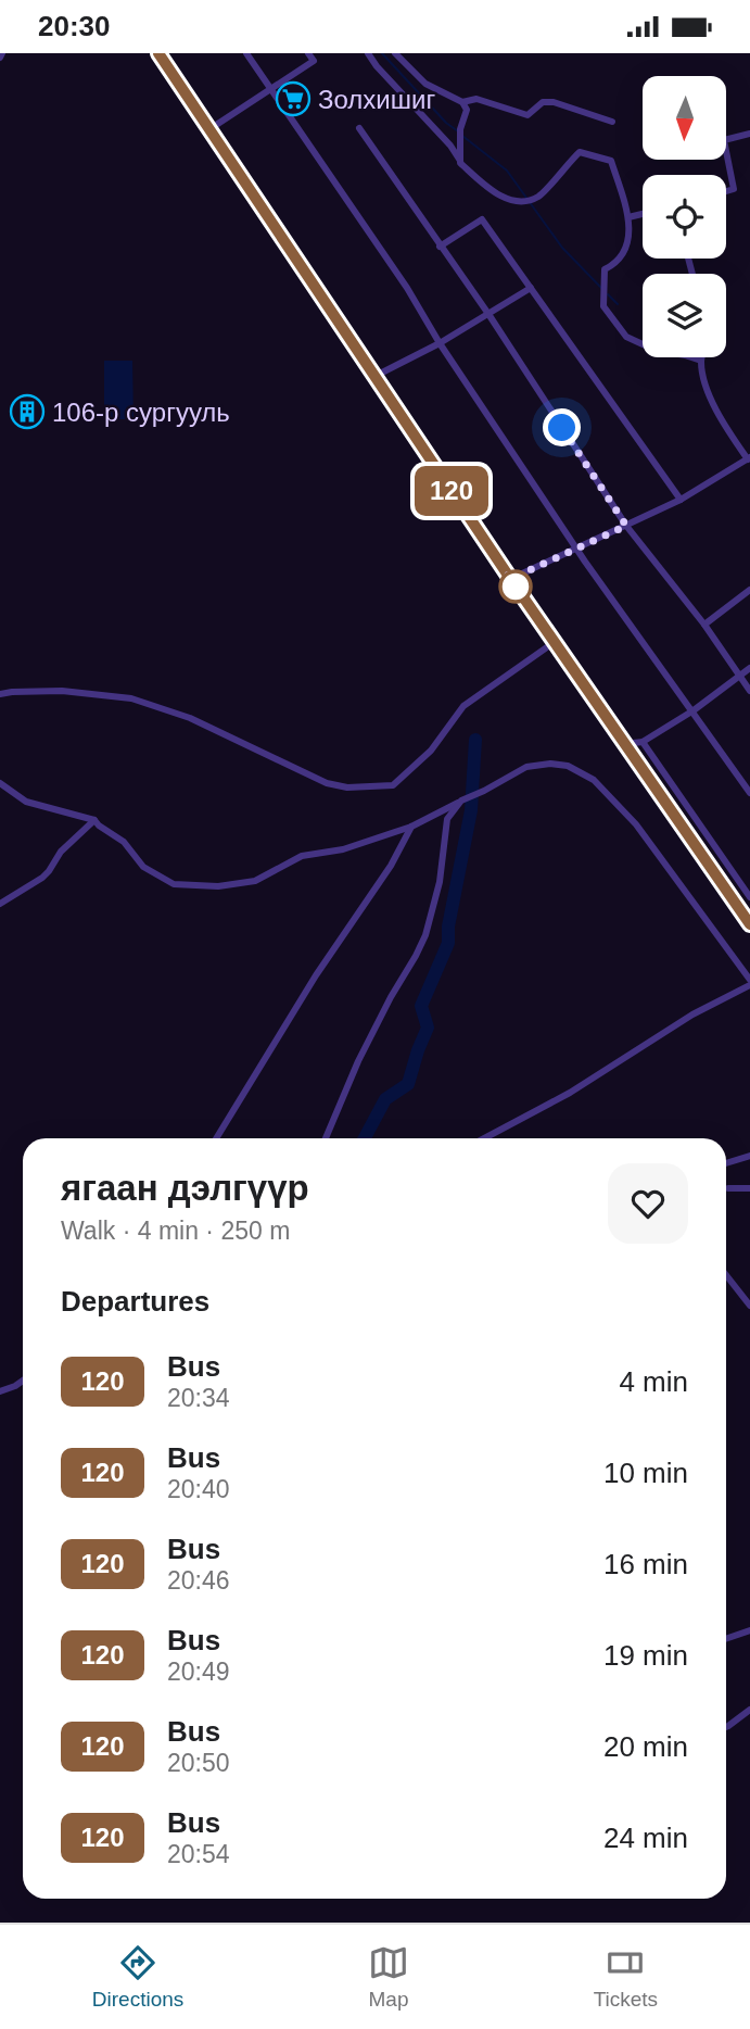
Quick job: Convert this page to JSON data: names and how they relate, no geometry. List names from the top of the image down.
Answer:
{
  "places": {
    "supermarket": ["Золхишиг"],
    "building": ["106-р сургууль"]
  },
  "lines": ["bus line 120"],
  "north": "bottom",
  "page": {
    "status": "20:30",
    "on_map": "120",
    "heading": [
      ["ягаан дэлгүүр", "Walk · 4 min · 250 m"],
      "Departures"
    ],
    "list": [
      {
        "mark": "120",
        "name": "Bus",
        "note": "20:34",
        "value": "4 min"
      },
      {
        "mark": "120",
        "name": "Bus",
        "note": "20:40",
        "value": "10 min"
      },
      {
        "mark": "120",
        "name": "Bus",
        "note": "20:46",
        "value": "16 min"
      },
      {
        "mark": "120",
        "name": "Bus",
        "note": "20:49",
        "value": "19 min"
      },
      {
        "mark": "120",
        "name": "Bus",
        "note": "20:50",
        "value": "20 min"
      },
      {
        "mark": "120",
        "name": "Bus",
        "note": "20:54",
        "value": "24 min"
      }
    ],
    "tabs": ["Directions", "Map", "Tickets"]
  }
}
